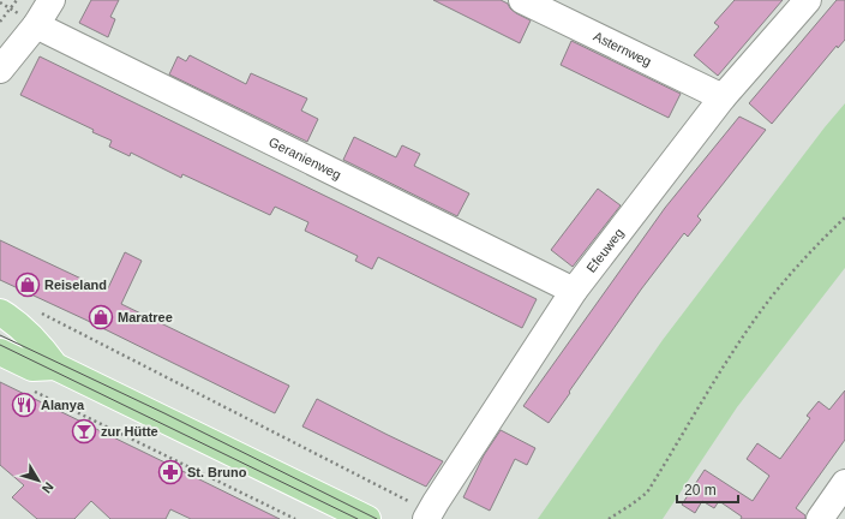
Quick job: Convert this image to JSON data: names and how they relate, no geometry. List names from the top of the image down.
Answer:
{
  "streets": {
    "street": ["Asternweg", "Geranienweg", "Efeuweg"]
  },
  "crossings": [
    ["Asternweg", "Efeuweg"],
    ["Geranienweg", "Efeuweg"]
  ],
  "places": {
    "shop": ["Reiseland", "Maratree"],
    "restaurant": ["Alanya"],
    "bar": ["zur Hütte"],
    "pharmacy": ["St. Bruno"]
  },
  "scale_bar": "20 m",
  "north": "bottom right"
}
